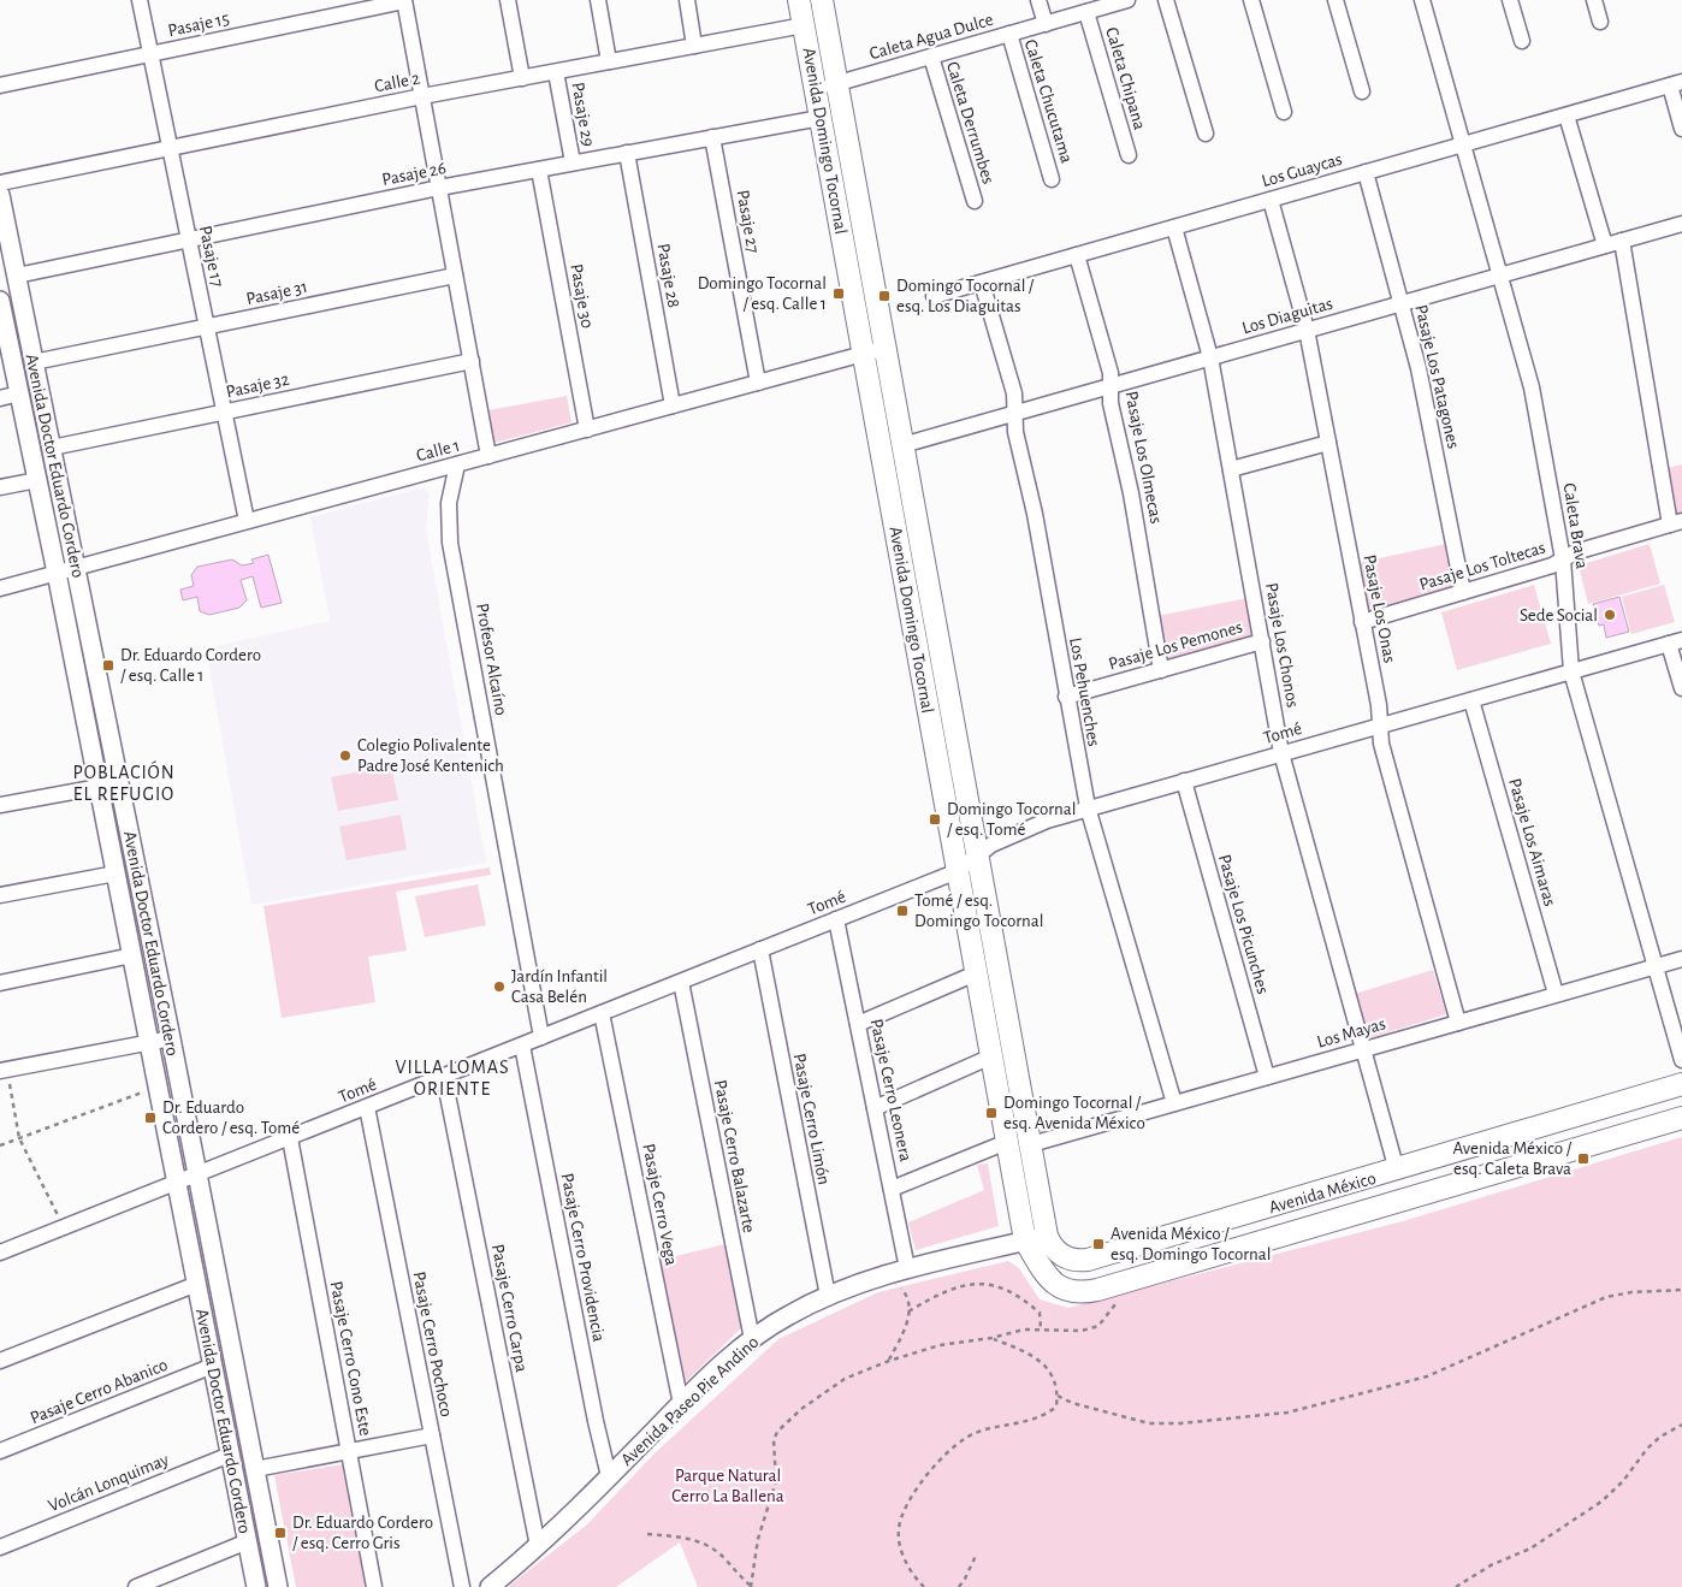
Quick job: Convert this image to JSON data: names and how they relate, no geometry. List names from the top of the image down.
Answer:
{
  "streets": {
    "main road": ["Avenida Domingo Tocornal", "Avenida México"],
    "street": [
      "Pasaje 15",
      "Caleta Agua Dulce",
      "Caleta Chipana",
      "Calle 2",
      "Caleta Chucutama",
      "Pasaje 29",
      "Caleta Derrumbes",
      "Los Guaycas",
      "Pasaje 26",
      "Pasaje 27",
      "Pasaje 17",
      "Pasaje 28",
      "Pasaje 31",
      "Pasaje 30",
      "Los Diaguitas",
      "Pasaje Los Patagones",
      "Pasaje 32",
      "Calle 1",
      "Pasaje Los Olmecas",
      "Avenida Doctor Eduardo Cordero",
      "Caleta Brava",
      "Pasaje Los Toltecas",
      "Pasaje Los Onas",
      "Pasaje Los Pemones",
      "Pasaje Los Chonos",
      "Profesor Alcaíno",
      "Los Pehuenches",
      "Tomé",
      "Pasaje Los Aimaras",
      "Pasaje Los Picunches",
      "Los Mayas",
      "Pasaje Cerro Leonera",
      "Pasaje Cerro Limón",
      "Pasaje Cerro Balazarte",
      "Pasaje Cerro Vega",
      "Pasaje Cerro Providencia",
      "Pasaje Cerro Carpa",
      "Pasaje Cerro Pochoco",
      "Pasaje Cerro Cono Este",
      "Pasaje Cerro Abanico",
      "Avenida Paseo Pie Andino",
      "Volcán Lonquimay"
    ]
  },
  "crossings": [
    ["Pasaje 15", "Pasaje 17"],
    ["Caleta Agua Dulce", "Caleta Chipana"],
    ["Caleta Agua Dulce", "Caleta Chucutama"],
    ["Caleta Agua Dulce", "Caleta Derrumbes"],
    ["Caleta Agua Dulce", "Avenida Domingo Tocornal"],
    ["Calle 2", "Pasaje 29"],
    ["Calle 2", "Avenida Domingo Tocornal"],
    ["Calle 2", "Pasaje 17"],
    ["Pasaje 29", "Pasaje 26"],
    ["Avenida Domingo Tocornal", "Pasaje 26"],
    ["Avenida Domingo Tocornal", "Los Diaguitas"],
    ["Avenida Domingo Tocornal", "Calle 1"],
    ["Avenida Domingo Tocornal", "Tomé"],
    ["Avenida Domingo Tocornal", "Los Mayas"],
    ["Avenida Domingo Tocornal", "Avenida México"],
    ["Avenida Domingo Tocornal", "Avenida Paseo Pie Andino"],
    ["Los Guaycas", "Pasaje Los Patagones"],
    ["Los Guaycas", "Pasaje Los Olmecas"],
    ["Los Guaycas", "Caleta Brava"],
    ["Los Guaycas", "Pasaje Los Onas"],
    ["Los Guaycas", "Pasaje Los Chonos"],
    ["Los Guaycas", "Los Pehuenches"],
    ["Pasaje 26", "Pasaje 27"],
    ["Pasaje 26", "Pasaje 17"],
    ["Pasaje 26", "Pasaje 28"],
    ["Pasaje 26", "Pasaje 30"],
    ["Pasaje 26", "Avenida Doctor Eduardo Cordero"],
    ["Pasaje 27", "Calle 1"],
    ["Pasaje 17", "Pasaje 31"],
    ["Pasaje 17", "Pasaje 32"],
    ["Pasaje 17", "Calle 1"],
    ["Pasaje 28", "Calle 1"],
    ["Pasaje 31", "Avenida Doctor Eduardo Cordero"],
    ["Pasaje 30", "Calle 1"],
    ["Los Diaguitas", "Pasaje Los Patagones"],
    ["Los Diaguitas", "Pasaje Los Olmecas"],
    ["Los Diaguitas", "Caleta Brava"],
    ["Los Diaguitas", "Pasaje Los Onas"],
    ["Los Diaguitas", "Pasaje Los Chonos"],
    ["Los Diaguitas", "Los Pehuenches"],
    ["Pasaje Los Patagones", "Pasaje Los Toltecas"],
    ["Pasaje 32", "Avenida Doctor Eduardo Cordero"],
    ["Calle 1", "Avenida Doctor Eduardo Cordero"],
    ["Calle 1", "Profesor Alcaíno"],
    ["Pasaje Los Olmecas", "Pasaje Los Pemones"],
    ["Avenida Doctor Eduardo Cordero", "Tomé"],
    ["Avenida Doctor Eduardo Cordero", "Pasaje Cerro Abanico"],
    ["Avenida Doctor Eduardo Cordero", "Volcán Lonquimay"],
    ["Caleta Brava", "Pasaje Los Toltecas"],
    ["Caleta Brava", "Tomé"],
    ["Caleta Brava", "Los Mayas"],
    ["Pasaje Los Toltecas", "Pasaje Los Onas"],
    ["Pasaje Los Onas", "Tomé"],
    ["Pasaje Los Onas", "Los Mayas"],
    ["Pasaje Los Pemones", "Pasaje Los Chonos"],
    ["Pasaje Los Pemones", "Los Pehuenches"],
    ["Pasaje Los Chonos", "Tomé"],
    ["Pasaje Los Chonos", "Los Mayas"],
    ["Pasaje Los Chonos", "Avenida México"],
    ["Profesor Alcaíno", "Tomé"],
    ["Los Pehuenches", "Tomé"],
    ["Los Pehuenches", "Los Mayas"],
    ["Tomé", "Pasaje Los Aimaras"],
    ["Tomé", "Pasaje Los Picunches"],
    ["Tomé", "Pasaje Cerro Leonera"],
    ["Tomé", "Pasaje Cerro Limón"],
    ["Tomé", "Pasaje Cerro Balazarte"],
    ["Tomé", "Pasaje Cerro Vega"],
    ["Tomé", "Pasaje Cerro Providencia"],
    ["Tomé", "Pasaje Cerro Carpa"],
    ["Tomé", "Pasaje Cerro Pochoco"],
    ["Tomé", "Pasaje Cerro Cono Este"],
    ["Pasaje Los Aimaras", "Los Mayas"],
    ["Pasaje Los Picunches", "Los Mayas"],
    ["Pasaje Cerro Leonera", "Avenida Paseo Pie Andino"],
    ["Pasaje Cerro Limón", "Avenida Paseo Pie Andino"],
    ["Pasaje Cerro Balazarte", "Avenida Paseo Pie Andino"],
    ["Avenida México", "Avenida Paseo Pie Andino"],
    ["Pasaje Cerro Vega", "Avenida Paseo Pie Andino"],
    ["Pasaje Cerro Providencia", "Avenida Paseo Pie Andino"],
    ["Pasaje Cerro Carpa", "Avenida Paseo Pie Andino"]
  ],
  "districts": ["POBLACIÓN EL REFUGIO", "VILLA LOMAS ORIENTE"],
  "parks": ["Parque Natural Cerro La Ballena"],
  "places": {
    "transit": [
      "Domingo Tocornal / esq. Calle 1",
      "Domingo Tocornal / esq. Los Diaguitas",
      "Dr. Eduardo Cordero / esq. Calle 1",
      "Domingo Tocornal / esq. Tomé",
      "Tomé / esq. Domingo Tocornal",
      "Domingo Tocornal / esq. Avenida México",
      "Dr. Eduardo Cordero / esq. Tomé",
      "Avenida México / esq. Caleta Brava",
      "Avenida México / esq. Domingo Tocornal",
      "Dr. Eduardo Cordero / esq. Cerro Gris"
    ],
    "other": ["Sede Social", "Colegio Polivalente Padre José Kentenich", "Jardín Infantil Casa Belén"]
  }
}
